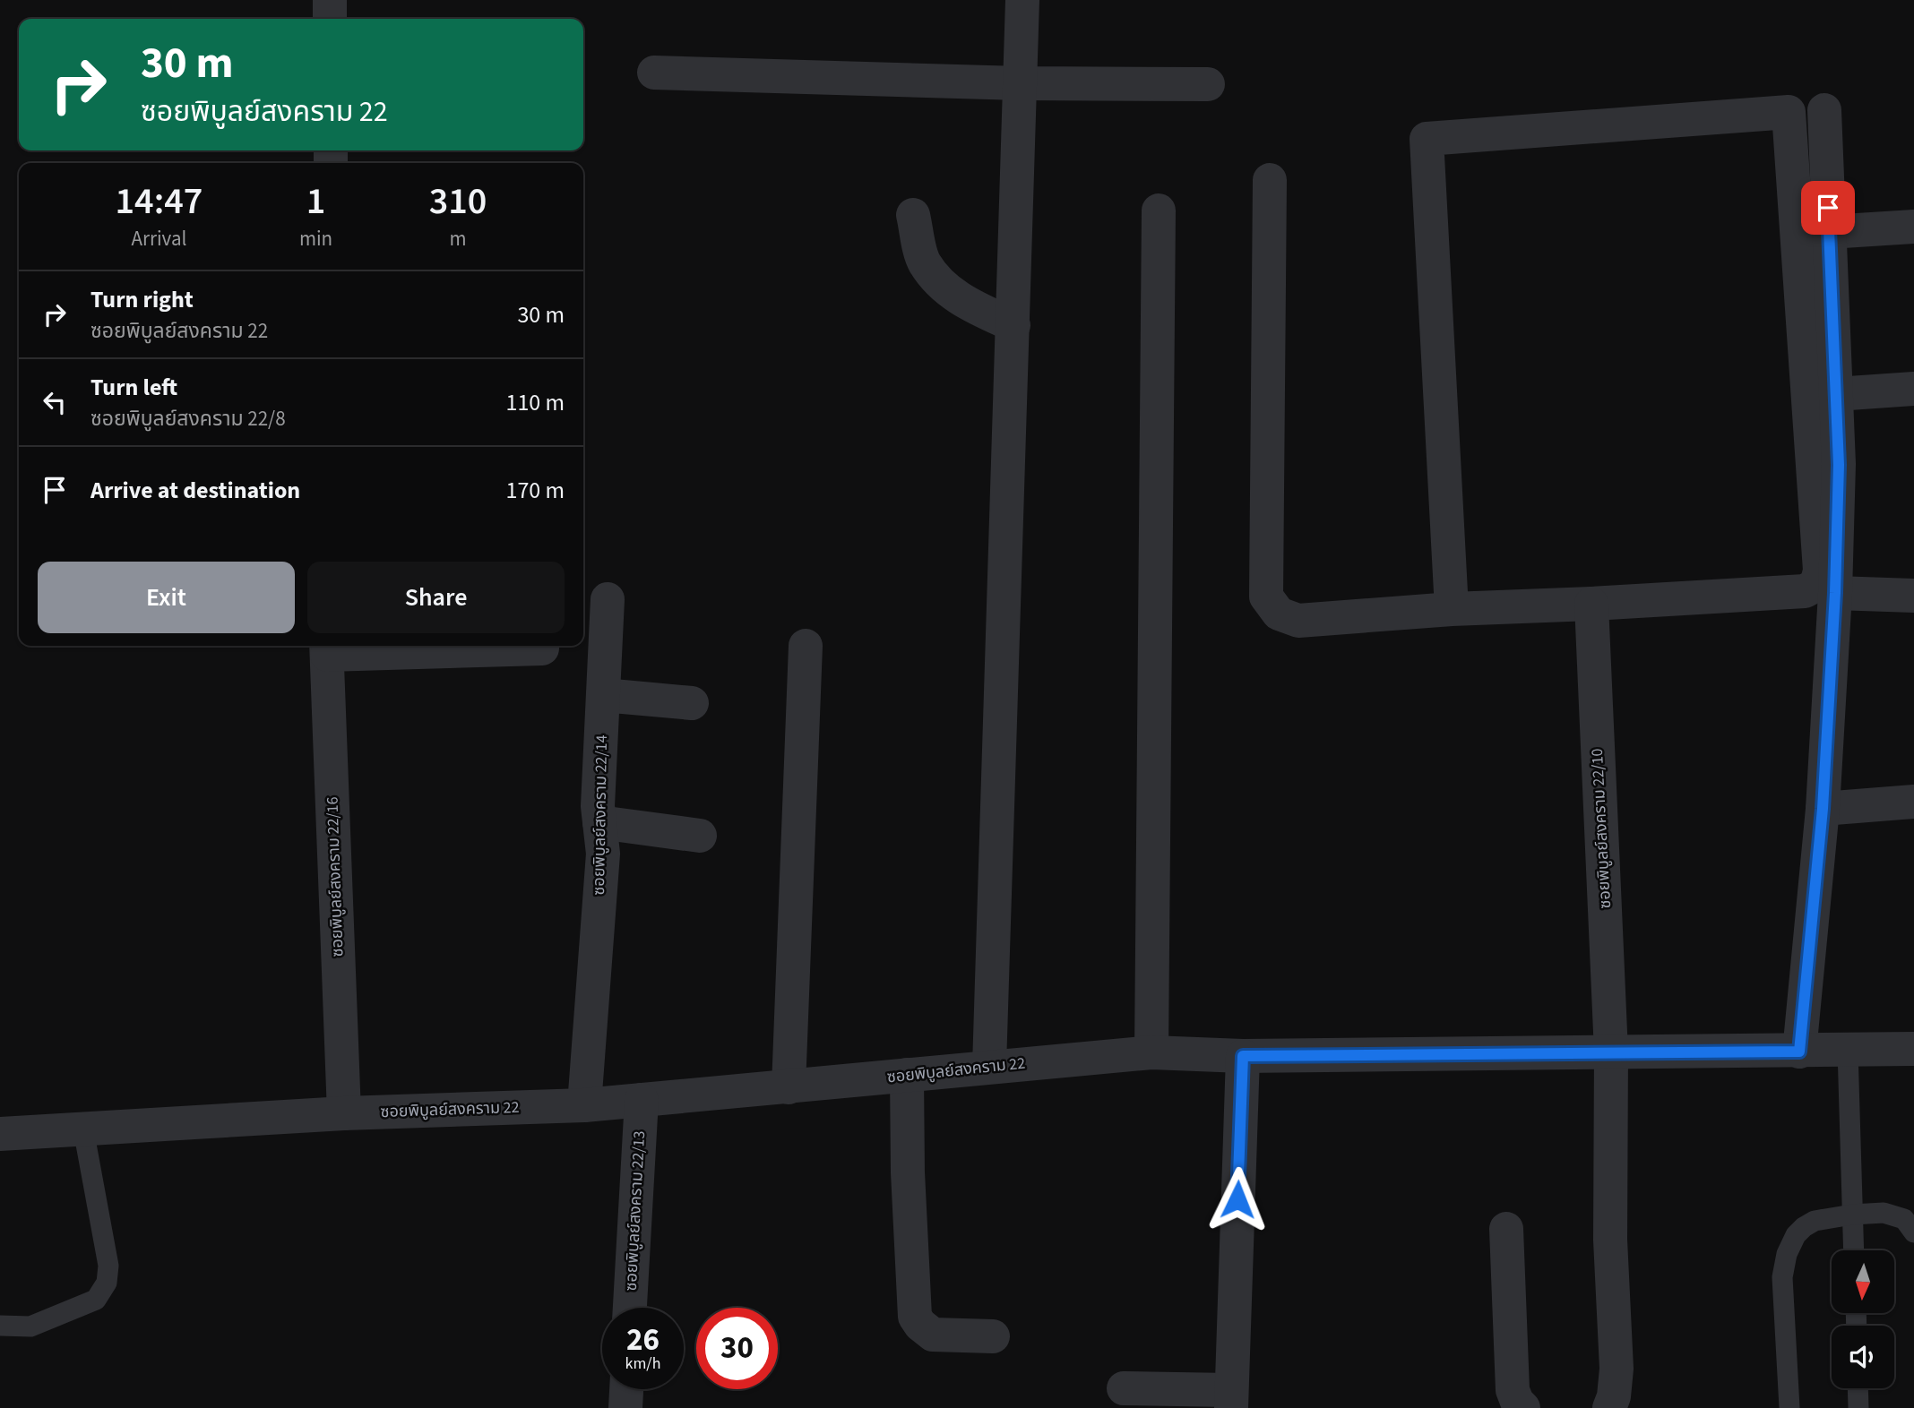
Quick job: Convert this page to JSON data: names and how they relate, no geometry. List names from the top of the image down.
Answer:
{
  "streets": {
    "street": [
      "ซอยพิบูลย์สงคราม 22/14",
      "ซอยพิบูลย์สงคราม 22/10",
      "ซอยพิบูลย์สงคราม 22/16",
      "ซอยพิบูลย์สงคราม 22",
      "ซอยพิบูลย์สงคราม 22/13"
    ]
  },
  "crossings": [
    ["ซอยพิบูลย์สงคราม 22/14", "ซอยพิบูลย์สงคราม 22"],
    ["ซอยพิบูลย์สงคราม 22/10", "ซอยพิบูลย์สงคราม 22"],
    ["ซอยพิบูลย์สงคราม 22/16", "ซอยพิบูลย์สงคราม 22"],
    ["ซอยพิบูลย์สงคราม 22", "ซอยพิบูลย์สงคราม 22/13"]
  ],
  "north": "bottom",
  "page": {
    "turn": ["30 m", "ซอยพิบูลย์สงคราม 22"],
    "eta": [
      "14:47",
      "Arrival",
      "1",
      "min",
      "310",
      "m"
    ],
    "list": [
      {
        "name": "Turn right",
        "note": "ซอยพิบูลย์สงคราม 22",
        "value": "30 m"
      },
      {
        "name": "Turn left",
        "note": "ซอยพิบูลย์สงคราม 22/8",
        "value": "110 m"
      },
      {
        "name": "Arrive at destination",
        "value": "170 m"
      }
    ],
    "buttons": ["Exit", "Share"],
    "speed": "26 km/h",
    "limit": "30"
  }
}
